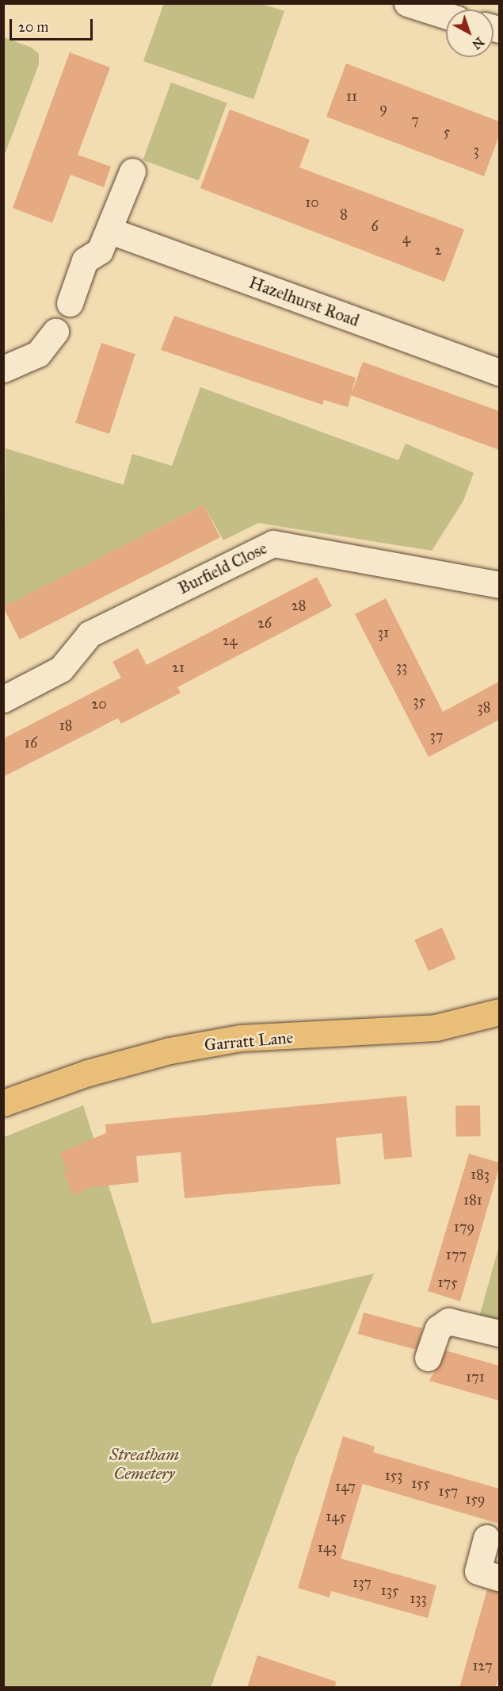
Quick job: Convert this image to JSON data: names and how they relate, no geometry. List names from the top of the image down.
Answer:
{
  "streets": {
    "main road": ["Garratt Lane"],
    "street": ["Hazelhurst Road", "Burfield Close"]
  },
  "parks": ["Streatham Cemetery"],
  "house_numbers": [
    "11",
    "9",
    "7",
    "5",
    "3",
    "10",
    "8",
    "6",
    "4",
    "2",
    "28",
    "26",
    "31",
    "24",
    "33",
    "21",
    "35",
    "20",
    "38",
    "18",
    "37",
    "16",
    "183",
    "181",
    "179",
    "177",
    "175",
    "171",
    "153",
    "155",
    "147",
    "157",
    "159",
    "145",
    "143",
    "137",
    "135",
    "133",
    "127"
  ],
  "scale_bar": "20 m",
  "north": "bottom right"
}
